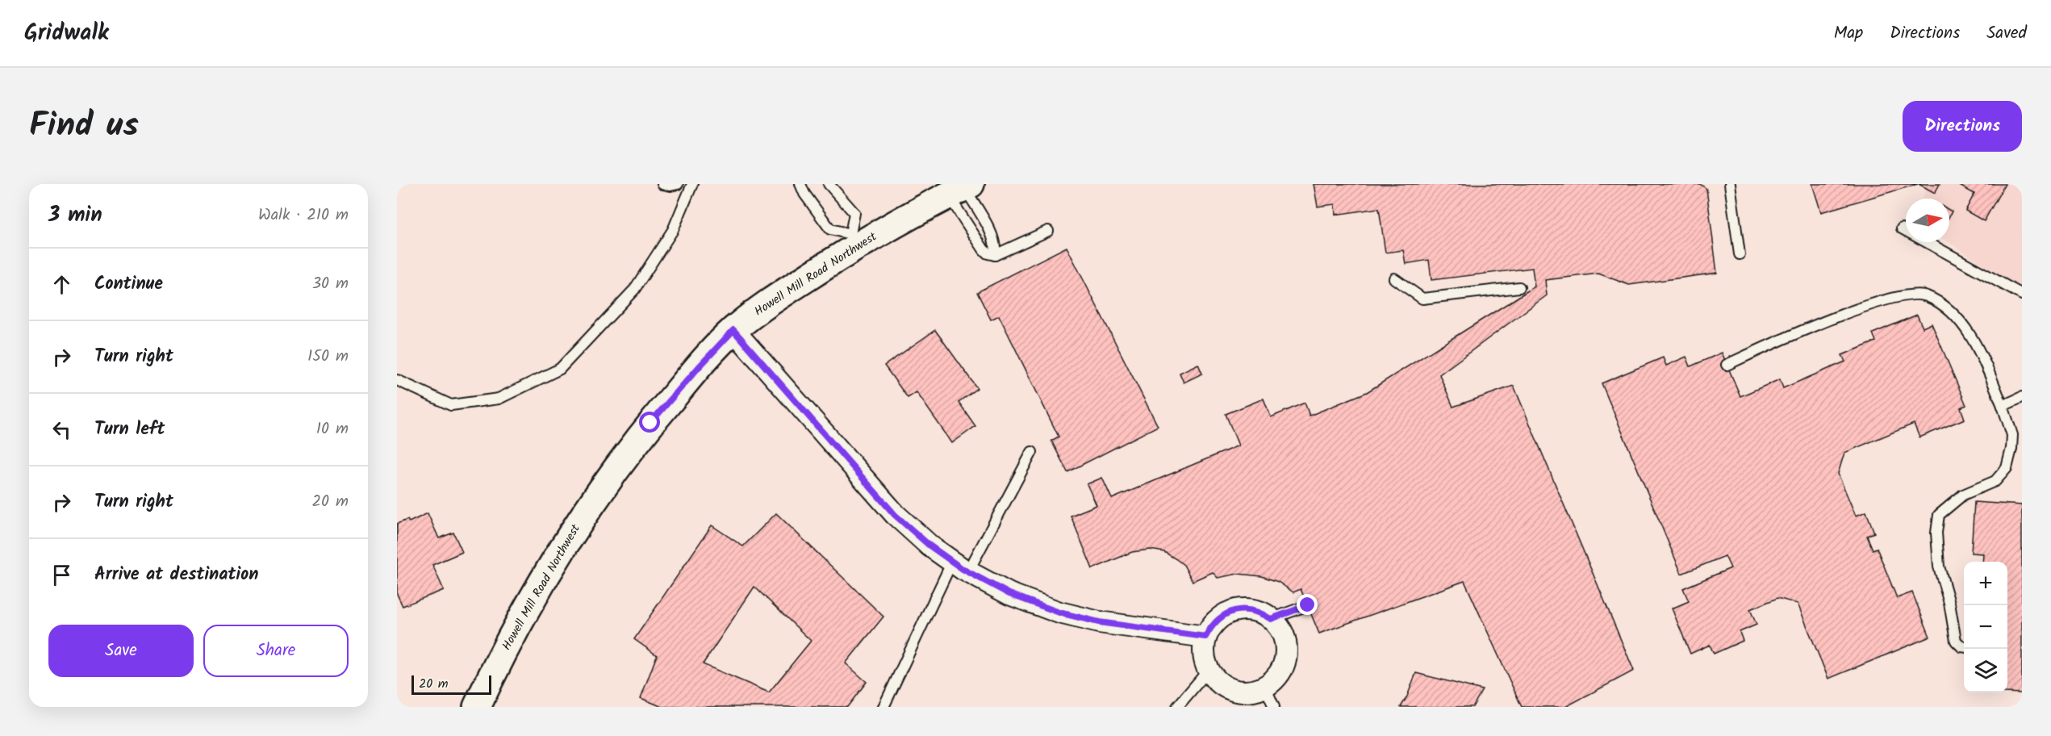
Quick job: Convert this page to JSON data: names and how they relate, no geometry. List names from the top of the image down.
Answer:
{
  "streets": {
    "main road": ["Howell Mill Road Northwest"]
  },
  "scale_bar": "20 m",
  "north": "right",
  "page": {
    "header": "Gridwalk",
    "nav": ["Map", "Directions", "Saved"],
    "title": "Find us",
    "buttons": [
      "Directions",
      ["Save", "Share"]
    ],
    "heading": ["3 min", "Walk · 210 m"],
    "list": [
      ["Continue", "30 m"],
      ["Turn right", "150 m"],
      ["Turn left", "10 m"],
      ["Turn right", "20 m"],
      "Arrive at destination"
    ],
    "map_buttons": ["+", "−"],
    "scale": "20 m"
  }
}
